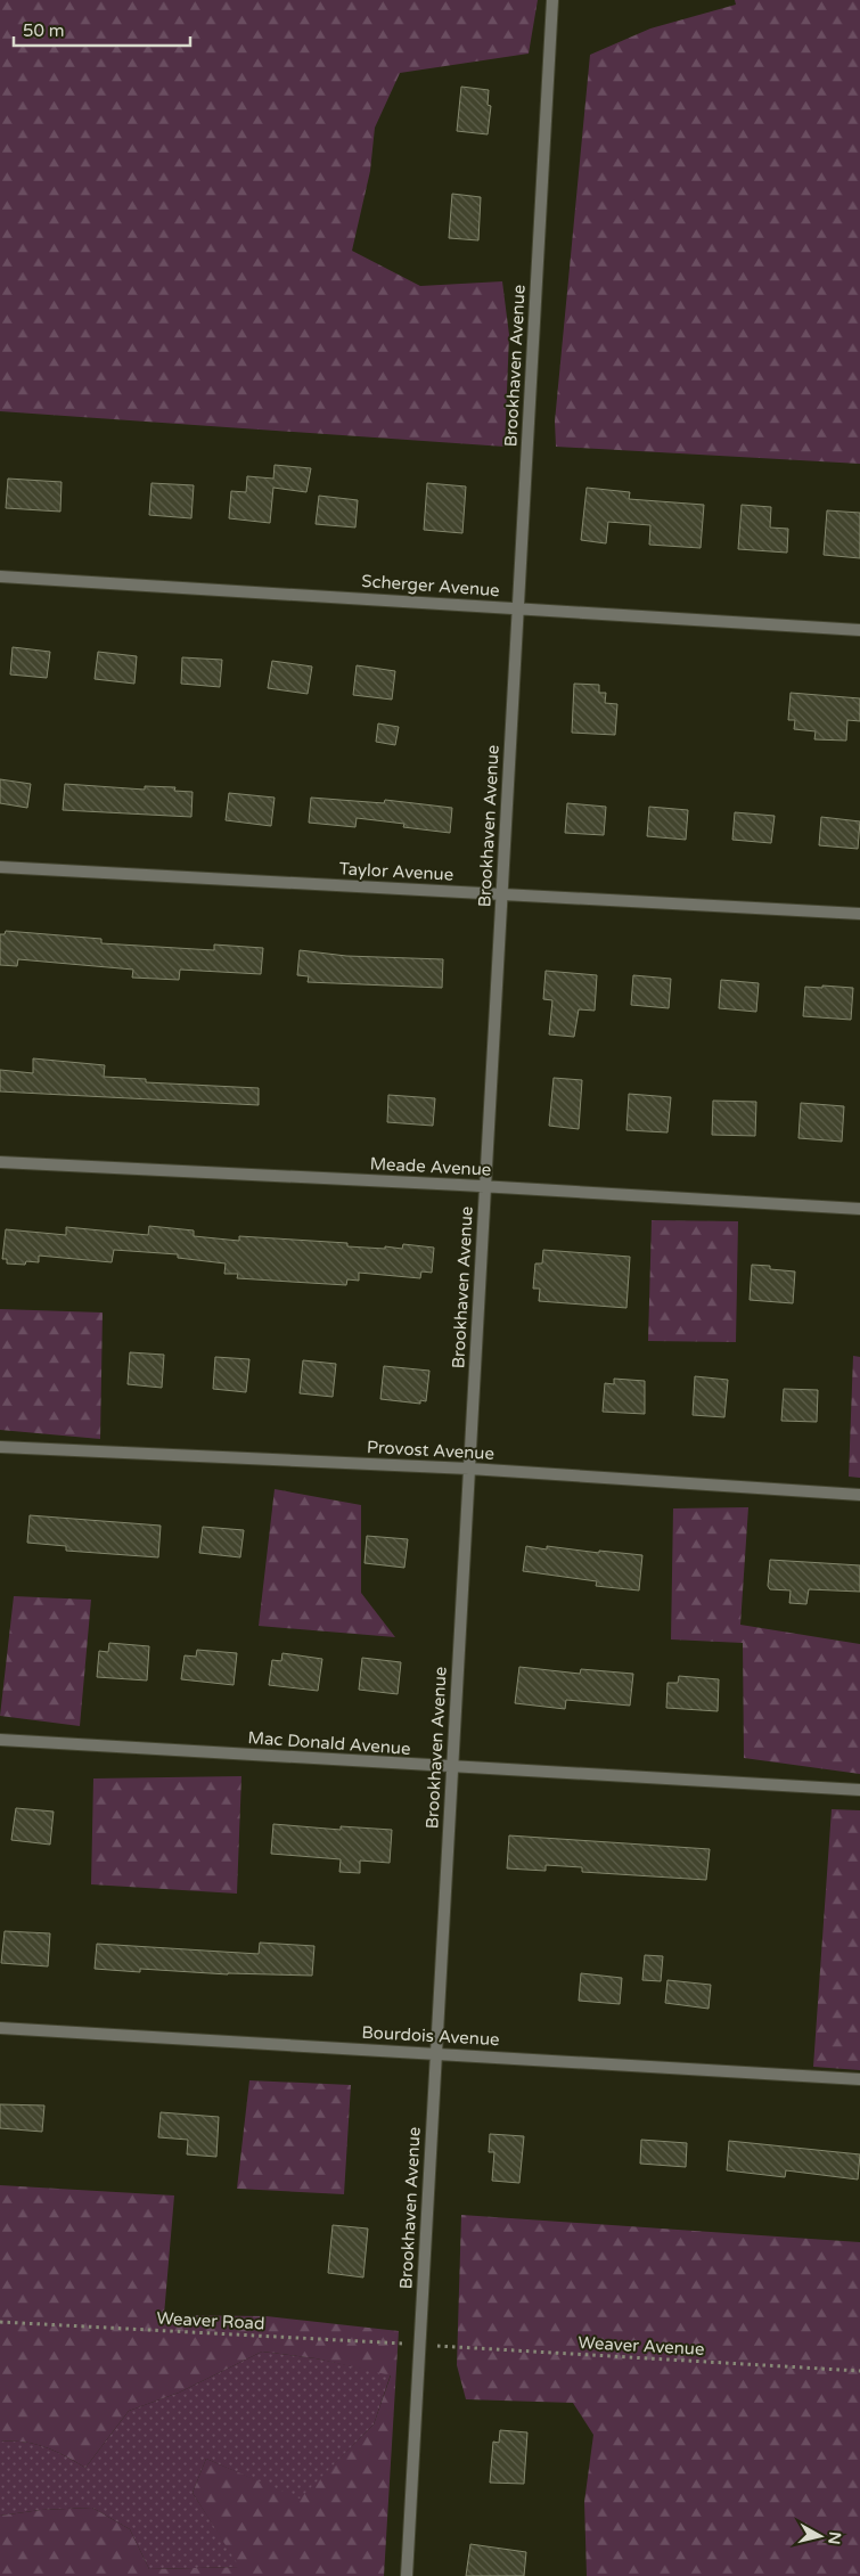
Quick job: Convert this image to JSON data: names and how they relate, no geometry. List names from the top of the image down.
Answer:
{
  "streets": {
    "street": [
      "Brookhaven Avenue",
      "Scherger Avenue",
      "Taylor Avenue",
      "Meade Avenue",
      "Provost Avenue",
      "Mac Donald Avenue",
      "Bourdois Avenue"
    ],
    "path": ["Weaver Road", "Weaver Avenue"]
  },
  "crossings": [
    ["Brookhaven Avenue", "Scherger Avenue"],
    ["Brookhaven Avenue", "Taylor Avenue"],
    ["Brookhaven Avenue", "Meade Avenue"],
    ["Brookhaven Avenue", "Provost Avenue"],
    ["Brookhaven Avenue", "Mac Donald Avenue"],
    ["Brookhaven Avenue", "Bourdois Avenue"],
    ["Brookhaven Avenue", "Weaver Road"],
    ["Brookhaven Avenue", "Weaver Avenue"],
    ["Weaver Road", "Weaver Avenue"]
  ],
  "scale_bar": "50 m",
  "north": "right"
}
